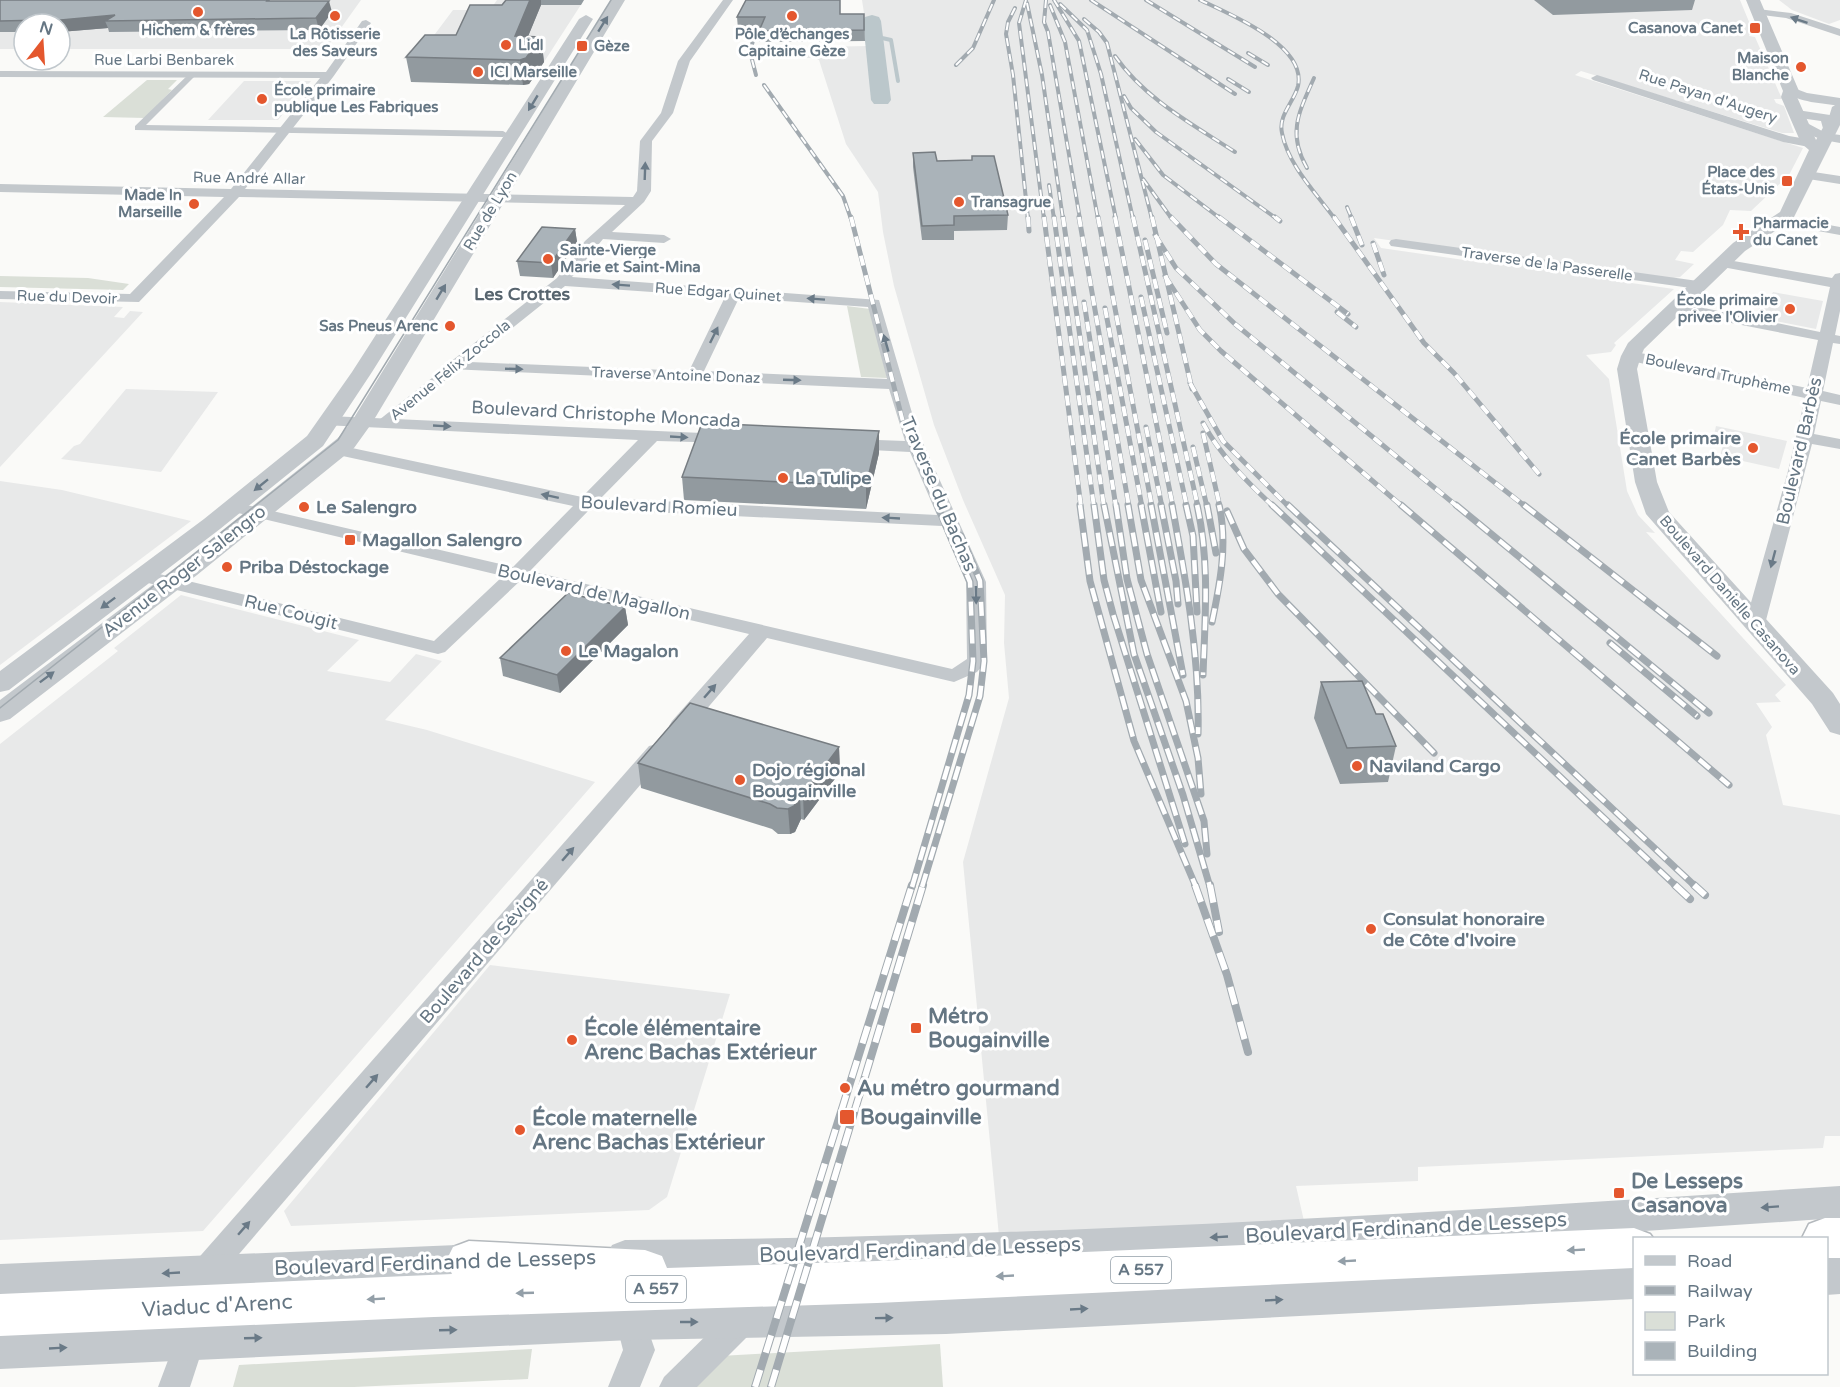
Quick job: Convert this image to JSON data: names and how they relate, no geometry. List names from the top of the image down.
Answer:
{
  "streets": {
    "highway": ["A 557", "Viaduc d'Arenc"],
    "street": [
      "Rue Larbi Benbarek",
      "Rue Payan d'Augery",
      "Rue André Allar",
      "Rue de Lyon",
      "Traverse de la Passerelle",
      "Rue Edgar Quinet",
      "Rue du Devoir",
      "Avenue Félix Zoccola",
      "Boulevard Truphème",
      "Traverse Antoine Donaz",
      "Boulevard Christophe Moncada",
      "Boulevard Barbès",
      "Traverse du Bachas",
      "Boulevard Romieu",
      "Avenue Roger Salengro",
      "Boulevard de Magallon",
      "Boulevard Danielle Casanova",
      "Rue Cougit",
      "Boulevard de Sévigné",
      "Boulevard Ferdinand de Lesseps"
    ]
  },
  "crossings": [
    ["Rue André Allar", "Rue de Lyon"],
    ["Rue André Allar", "Rue du Devoir"],
    ["Rue André Allar", "Avenue Félix Zoccola"],
    ["Rue de Lyon", "Boulevard Christophe Moncada"],
    ["Rue de Lyon", "Avenue Roger Salengro"],
    ["Rue Edgar Quinet", "Avenue Félix Zoccola"],
    ["Rue Edgar Quinet", "Traverse du Bachas"],
    ["Avenue Félix Zoccola", "Traverse Antoine Donaz"],
    ["Avenue Félix Zoccola", "Boulevard Christophe Moncada"],
    ["Boulevard Truphème", "Boulevard Barbès"],
    ["Boulevard Truphème", "Boulevard Danielle Casanova"],
    ["Traverse Antoine Donaz", "Traverse du Bachas"],
    ["Boulevard Christophe Moncada", "Avenue Roger Salengro"],
    ["Boulevard Barbès", "Boulevard Danielle Casanova"],
    ["Traverse du Bachas", "Boulevard Romieu"],
    ["Traverse du Bachas", "Boulevard de Magallon"],
    ["Boulevard Romieu", "Avenue Roger Salengro"],
    ["Avenue Roger Salengro", "Boulevard de Magallon"],
    ["Avenue Roger Salengro", "Rue Cougit"],
    ["Boulevard de Magallon", "Rue Cougit"],
    ["Boulevard de Magallon", "Boulevard de Sévigné"],
    ["Boulevard de Sévigné", "Boulevard Ferdinand de Lesseps"],
    ["A 557", "Viaduc d'Arenc"]
  ],
  "one_way": [
    "Rue Edgar Quinet",
    "Traverse Antoine Donaz",
    "Boulevard Christophe Moncada",
    "Boulevard Barbès",
    "Boulevard Romieu",
    "Boulevard de Sévigné"
  ],
  "districts": ["Les Crottes"],
  "places": {
    "other": [
      "Hichem & frères",
      "La Rôtisserie des Saveurs",
      "Pôle d’échanges Capitaine Gèze",
      "Lidl",
      "Maison Blanche",
      "ICI Marseille",
      "École primaire publique Les Fabriques",
      "Transagrue",
      "Made In Marseille",
      "Sainte-Vierge Marie et Saint-Mina",
      "École primaire privee l'Olivier",
      "Sas Pneus Arenc",
      "École primaire Canet Barbès",
      "La Tulipe",
      "Le Salengro",
      "Priba Déstockage",
      "Le Magalon",
      "Naviland Cargo",
      "Dojo régional Bougainville",
      "Consulat honoraire de Côte d'Ivoire",
      "École élémentaire Arenc Bachas Extérieur",
      "Au métro gourmand",
      "École maternelle Arenc Bachas Extérieur"
    ],
    "transit": [
      "Casanova Canet",
      "Gèze",
      "Place des États-Unis",
      "Magallon Salengro",
      "Métro Bougainville",
      "Bougainville",
      "De Lesseps Casanova"
    ],
    "health": ["Pharmacie du Canet"]
  },
  "legend": [
    "Road",
    "Railway",
    "Park",
    "Building"
  ],
  "north": "top"
}
